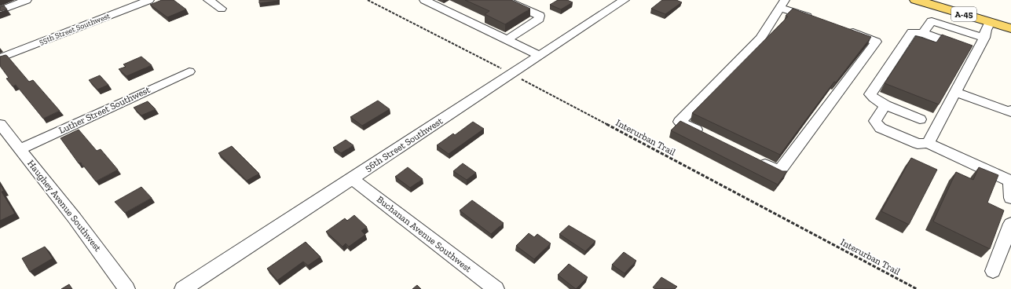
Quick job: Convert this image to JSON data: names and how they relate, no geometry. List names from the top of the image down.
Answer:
{
  "streets": {
    "main road": ["A-45"],
    "street": [
      "55th Street Southwest",
      "Luther Street Southwest",
      "56th Street Southwest",
      "Haughey Avenue Southwest",
      "Buchanan Avenue Southwest"
    ],
    "path": ["Interurban Trail"]
  },
  "crossings": [
    ["Luther Street Southwest", "Haughey Avenue Southwest"],
    ["Interurban Trail", "56th Street Southwest"],
    ["56th Street Southwest", "Buchanan Avenue Southwest"]
  ]
}
